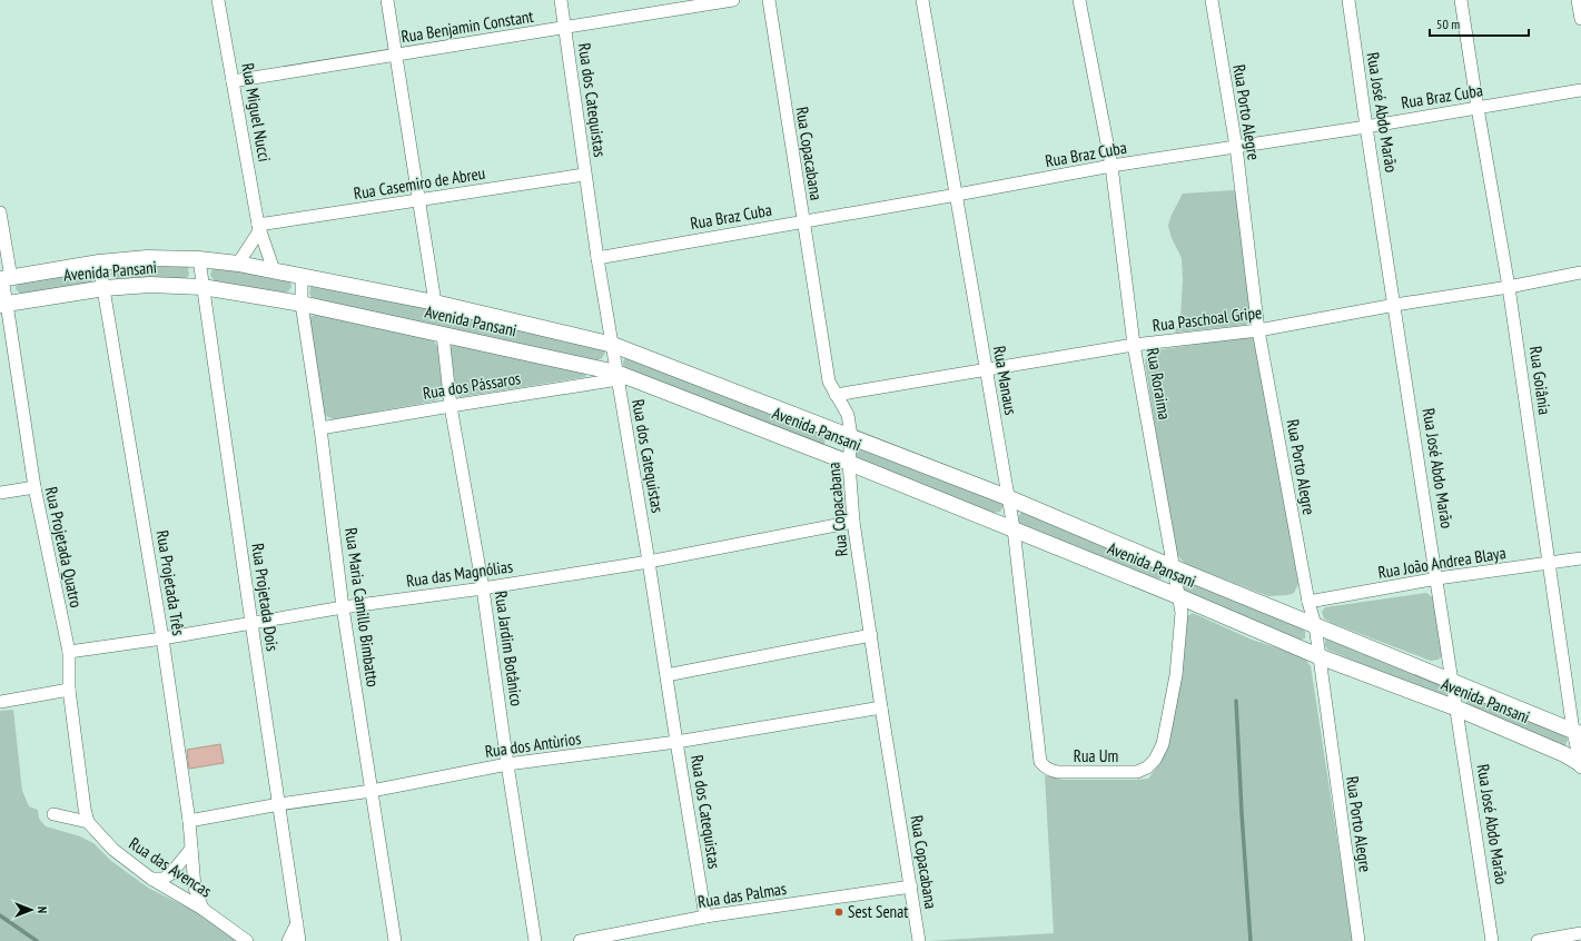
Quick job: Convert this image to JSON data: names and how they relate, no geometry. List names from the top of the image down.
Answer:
{
  "streets": {
    "main road": ["Avenida Pansani"],
    "street": [
      "Rua Benjamin Constant",
      "Rua Braz Cuba",
      "Rua dos Catequistas",
      "Rua Miguel Nucci",
      "Rua Porto Alegre",
      "Rua José Abdo Marão",
      "Rua Copacabana",
      "Rua Casemiro de Abreu",
      "Rua Paschoal Gripe",
      "Rua Manaus",
      "Rua Goiânia",
      "Rua Roraima",
      "Rua dos Pássaros",
      "Rua Projetada Quatro",
      "Rua João Andrea Blaya",
      "Rua das Magnólias",
      "Rua Projetada Três",
      "Rua Projetada Dois",
      "Rua Maria Camillo Bimbatto",
      "Rua Jardim Botânico",
      "Rua dos Antùrios",
      "Rua Um",
      "Rua das Avencas",
      "Rua das Palmas"
    ]
  },
  "crossings": [
    ["Rua Benjamin Constant", "Rua dos Catequistas"],
    ["Rua Benjamin Constant", "Rua Miguel Nucci"],
    ["Rua Braz Cuba", "Rua dos Catequistas"],
    ["Rua Braz Cuba", "Rua Porto Alegre"],
    ["Rua Braz Cuba", "Rua José Abdo Marão"],
    ["Rua Braz Cuba", "Rua Copacabana"],
    ["Rua Braz Cuba", "Rua Manaus"],
    ["Rua Braz Cuba", "Rua Goiânia"],
    ["Rua Braz Cuba", "Rua Roraima"],
    ["Rua dos Catequistas", "Rua Casemiro de Abreu"],
    ["Rua dos Catequistas", "Avenida Pansani"],
    ["Rua dos Catequistas", "Rua dos Pássaros"],
    ["Rua dos Catequistas", "Rua das Magnólias"],
    ["Rua dos Catequistas", "Rua dos Antùrios"],
    ["Rua dos Catequistas", "Rua das Palmas"],
    ["Rua Miguel Nucci", "Rua Casemiro de Abreu"],
    ["Rua Miguel Nucci", "Avenida Pansani"],
    ["Rua Porto Alegre", "Avenida Pansani"],
    ["Rua Porto Alegre", "Rua Paschoal Gripe"],
    ["Rua Porto Alegre", "Rua João Andrea Blaya"],
    ["Rua José Abdo Marão", "Avenida Pansani"],
    ["Rua José Abdo Marão", "Rua Paschoal Gripe"],
    ["Rua José Abdo Marão", "Rua João Andrea Blaya"],
    ["Rua Copacabana", "Avenida Pansani"],
    ["Rua Copacabana", "Rua Paschoal Gripe"],
    ["Rua Copacabana", "Rua das Magnólias"],
    ["Rua Copacabana", "Rua dos Antùrios"],
    ["Rua Copacabana", "Rua das Palmas"],
    ["Avenida Pansani", "Rua Manaus"],
    ["Avenida Pansani", "Rua Goiânia"],
    ["Avenida Pansani", "Rua Roraima"],
    ["Avenida Pansani", "Rua dos Pássaros"],
    ["Avenida Pansani", "Rua Projetada Quatro"],
    ["Avenida Pansani", "Rua Projetada Três"],
    ["Avenida Pansani", "Rua Projetada Dois"],
    ["Avenida Pansani", "Rua Maria Camillo Bimbatto"],
    ["Avenida Pansani", "Rua Jardim Botânico"],
    ["Rua Paschoal Gripe", "Rua Manaus"],
    ["Rua Paschoal Gripe", "Rua Goiânia"],
    ["Rua Paschoal Gripe", "Rua Roraima"],
    ["Rua Manaus", "Rua Um"],
    ["Rua Goiânia", "Rua João Andrea Blaya"],
    ["Rua Roraima", "Rua Um"],
    ["Rua dos Pássaros", "Rua Maria Camillo Bimbatto"],
    ["Rua dos Pássaros", "Rua Jardim Botânico"],
    ["Rua Projetada Quatro", "Rua das Magnólias"],
    ["Rua Projetada Quatro", "Rua das Avencas"],
    ["Rua das Magnólias", "Rua Projetada Três"],
    ["Rua das Magnólias", "Rua Projetada Dois"],
    ["Rua das Magnólias", "Rua Maria Camillo Bimbatto"],
    ["Rua das Magnólias", "Rua Jardim Botânico"],
    ["Rua Projetada Três", "Rua dos Antùrios"],
    ["Rua Projetada Três", "Rua das Avencas"],
    ["Rua Projetada Dois", "Rua dos Antùrios"],
    ["Rua Maria Camillo Bimbatto", "Rua dos Antùrios"],
    ["Rua Jardim Botânico", "Rua dos Antùrios"]
  ],
  "places": ["Sest Senat"],
  "scale_bar": "50 m",
  "north": "right"
}
